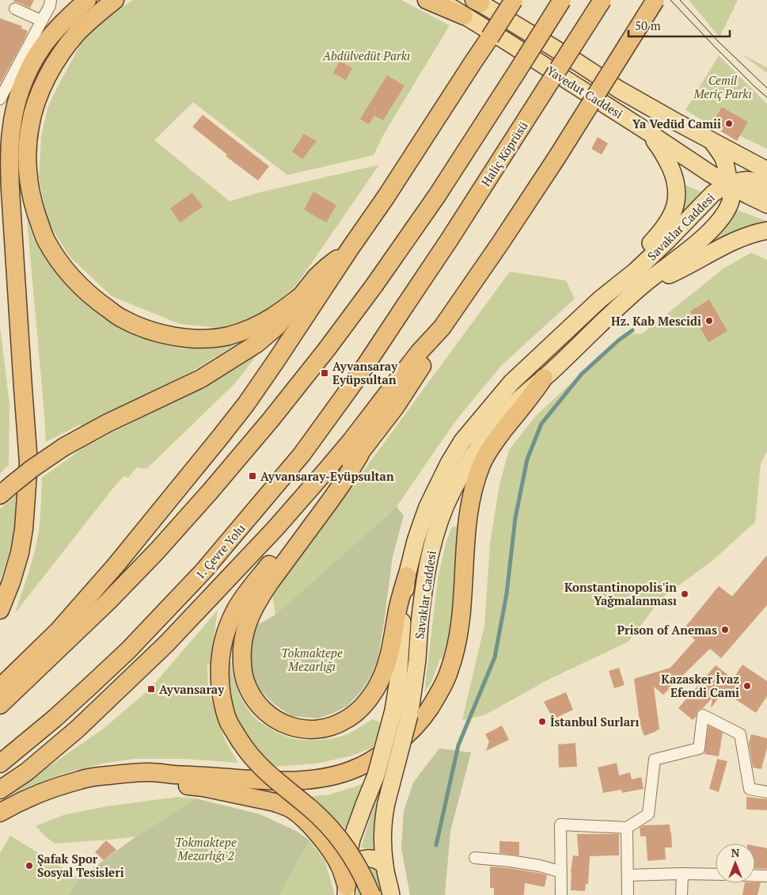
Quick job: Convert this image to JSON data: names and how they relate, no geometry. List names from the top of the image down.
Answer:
{
  "streets": {
    "highway": ["Haliç Köprüsü", "1. Çevre Yolu"],
    "main road": ["Yavedut Caddesi", "Savaklar Caddesi"]
  },
  "crossings": [
    ["Yavedut Caddesi", "Savaklar Caddesi"],
    ["Haliç Köprüsü", "1. Çevre Yolu"]
  ],
  "parks": [
    "Abdülvedüt Parkı",
    "Cemil Meriç Parkı",
    "Tokmaktepe Mezarlığı",
    "Tokmaktepe Mezarlığı 2"
  ],
  "places": {
    "other": [
      "Ya Vedüd Camii",
      "Hz. Kab Mescidi",
      "Konstantinopolis'in Yağmalanması",
      "Prison of Anemas",
      "Kazasker İvaz Efendi Cami",
      "İstanbul Surları",
      "Şafak Spor Sosyal Tesisleri"
    ],
    "transit": ["Ayvansaray Eyüpsultan", "Ayvansaray-Eyüpsultan", "Ayvansaray"]
  },
  "scale_bar": "50 m",
  "north": "top"
}
